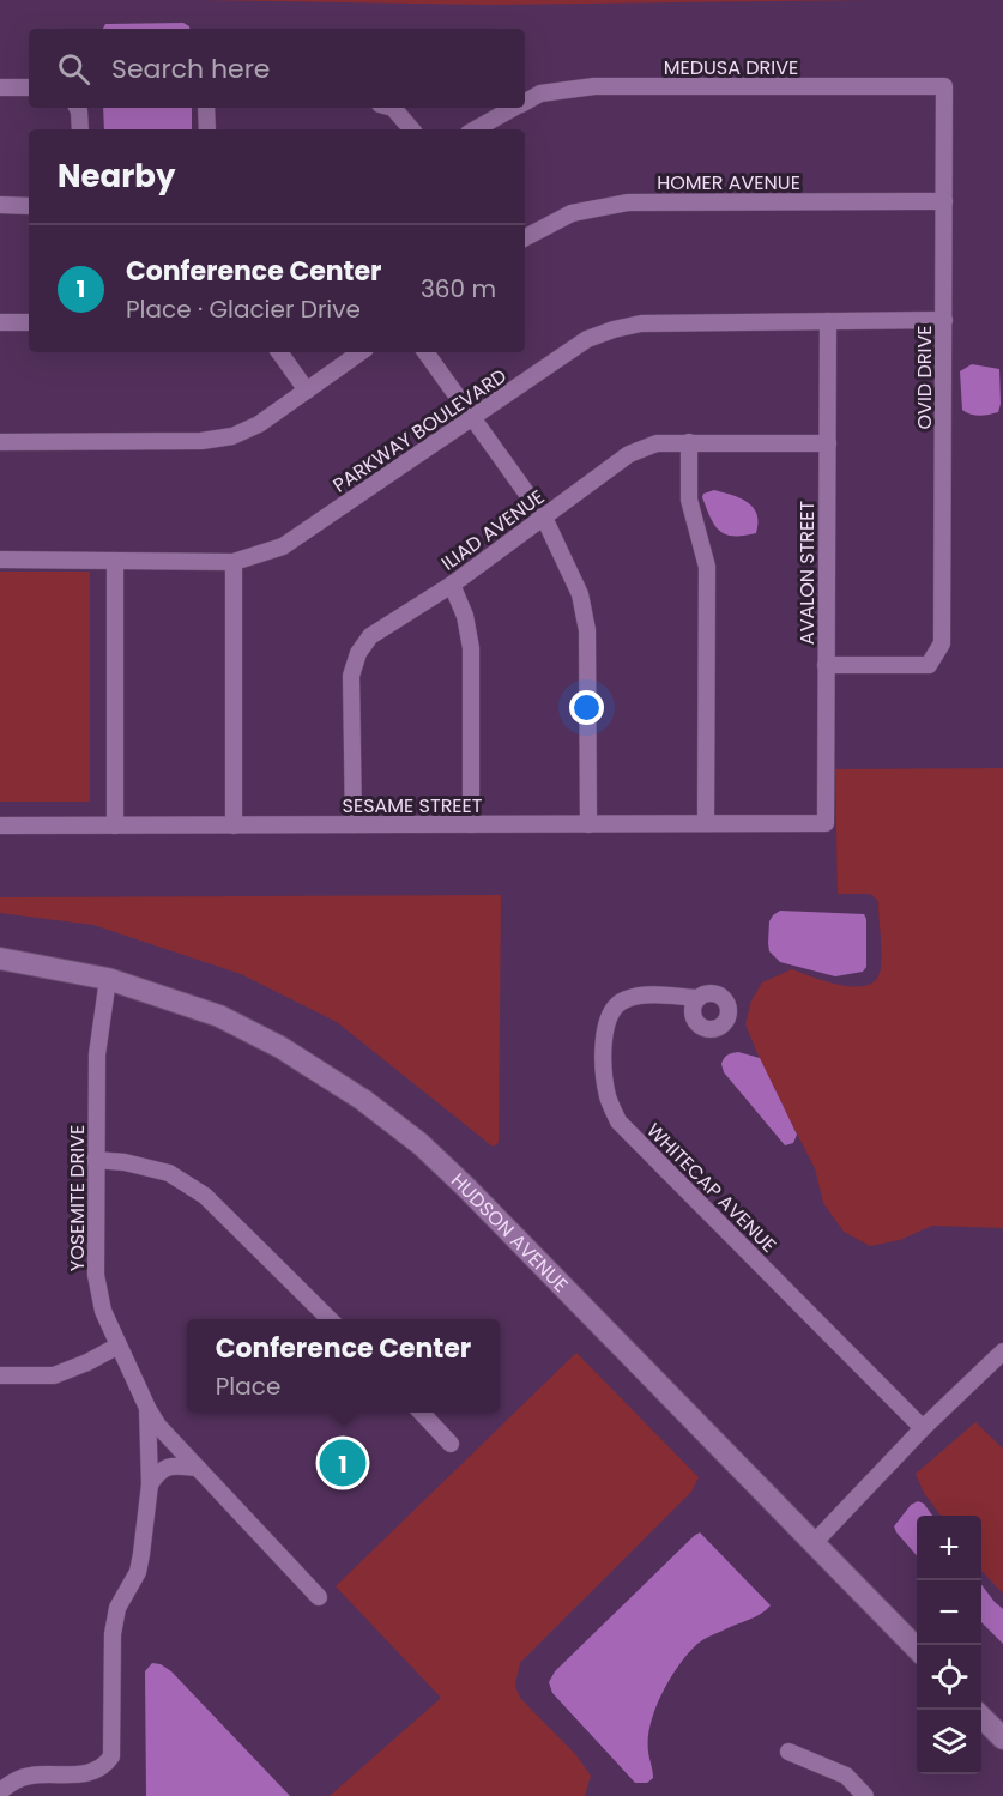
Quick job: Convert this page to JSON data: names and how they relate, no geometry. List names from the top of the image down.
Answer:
{
  "streets": {
    "street": [
      "MEDUSA DRIVE",
      "HOMER AVENUE",
      "OVID DRIVE",
      "PARKWAY BOULEVARD",
      "ILIAD AVENUE",
      "AVALON STREET",
      "SESAME STREET",
      "WHITECAP AVENUE",
      "YOSEMITE DRIVE",
      "HUDSON AVENUE"
    ]
  },
  "crossings": [
    ["MEDUSA DRIVE", "OVID DRIVE"],
    ["HOMER AVENUE", "OVID DRIVE"],
    ["OVID DRIVE", "PARKWAY BOULEVARD"],
    ["OVID DRIVE", "AVALON STREET"],
    ["PARKWAY BOULEVARD", "AVALON STREET"],
    ["ILIAD AVENUE", "AVALON STREET"],
    ["ILIAD AVENUE", "SESAME STREET"],
    ["AVALON STREET", "SESAME STREET"],
    ["YOSEMITE DRIVE", "HUDSON AVENUE"]
  ],
  "page": {
    "search": "Search here",
    "heading": "Nearby",
    "list": [
      {
        "mark": "1",
        "name": "Conference Center",
        "note": "Place · Glacier Drive",
        "value": "360 m"
      }
    ],
    "popup": ["Conference Center", "Place"],
    "pins": "1",
    "map_buttons": ["+", "−"]
  }
}
